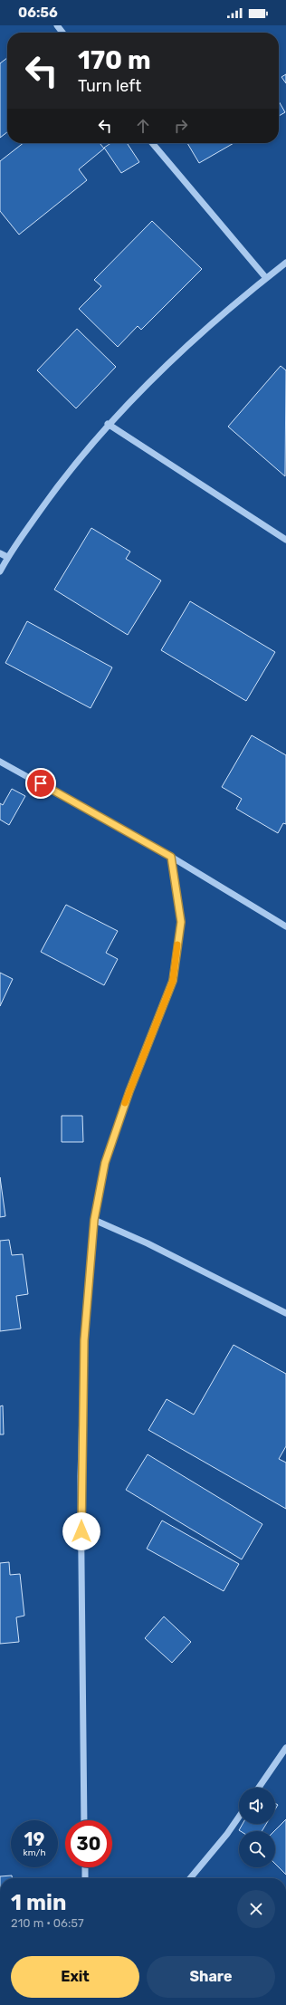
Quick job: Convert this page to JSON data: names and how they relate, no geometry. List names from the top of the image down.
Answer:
{
  "page": {
    "status": "06:56",
    "turn": ["170 m", "Turn left"],
    "speed": "19 km/h",
    "limit": "30",
    "heading": ["1 min", "210 m · 06:57"],
    "buttons": ["Exit", "Share"]
  }
}
